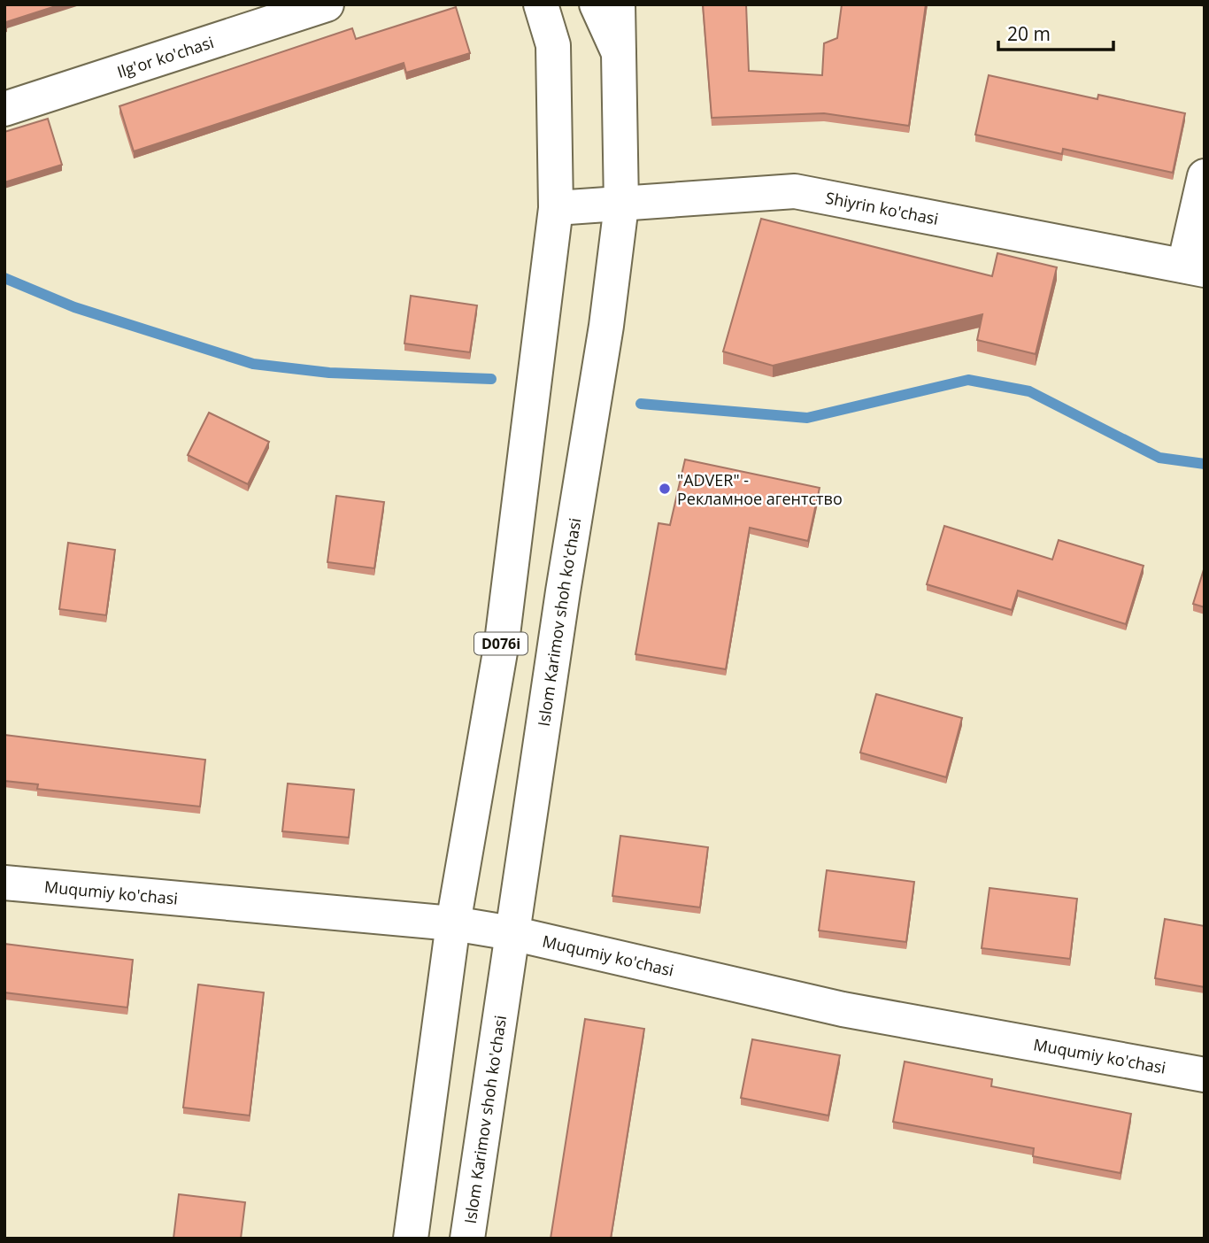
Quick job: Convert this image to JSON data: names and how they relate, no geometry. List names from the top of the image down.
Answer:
{
  "streets": {
    "main road": [
      "Ilg'or ko'chasi",
      "Shiyrin ko'chasi",
      "Islom Karimov shoh ko'chasi",
      "D076i",
      "Muqumiy ko'chasi"
    ]
  },
  "crossings": [
    ["Shiyrin ko'chasi", "Islom Karimov shoh ko'chasi"],
    ["Shiyrin ko'chasi", "D076i"],
    ["Islom Karimov shoh ko'chasi", "Muqumiy ko'chasi"],
    ["D076i", "Muqumiy ko'chasi"]
  ],
  "places": ["\"ADVER\" - Рекламное агентство"],
  "scale_bar": "20 m"
}
